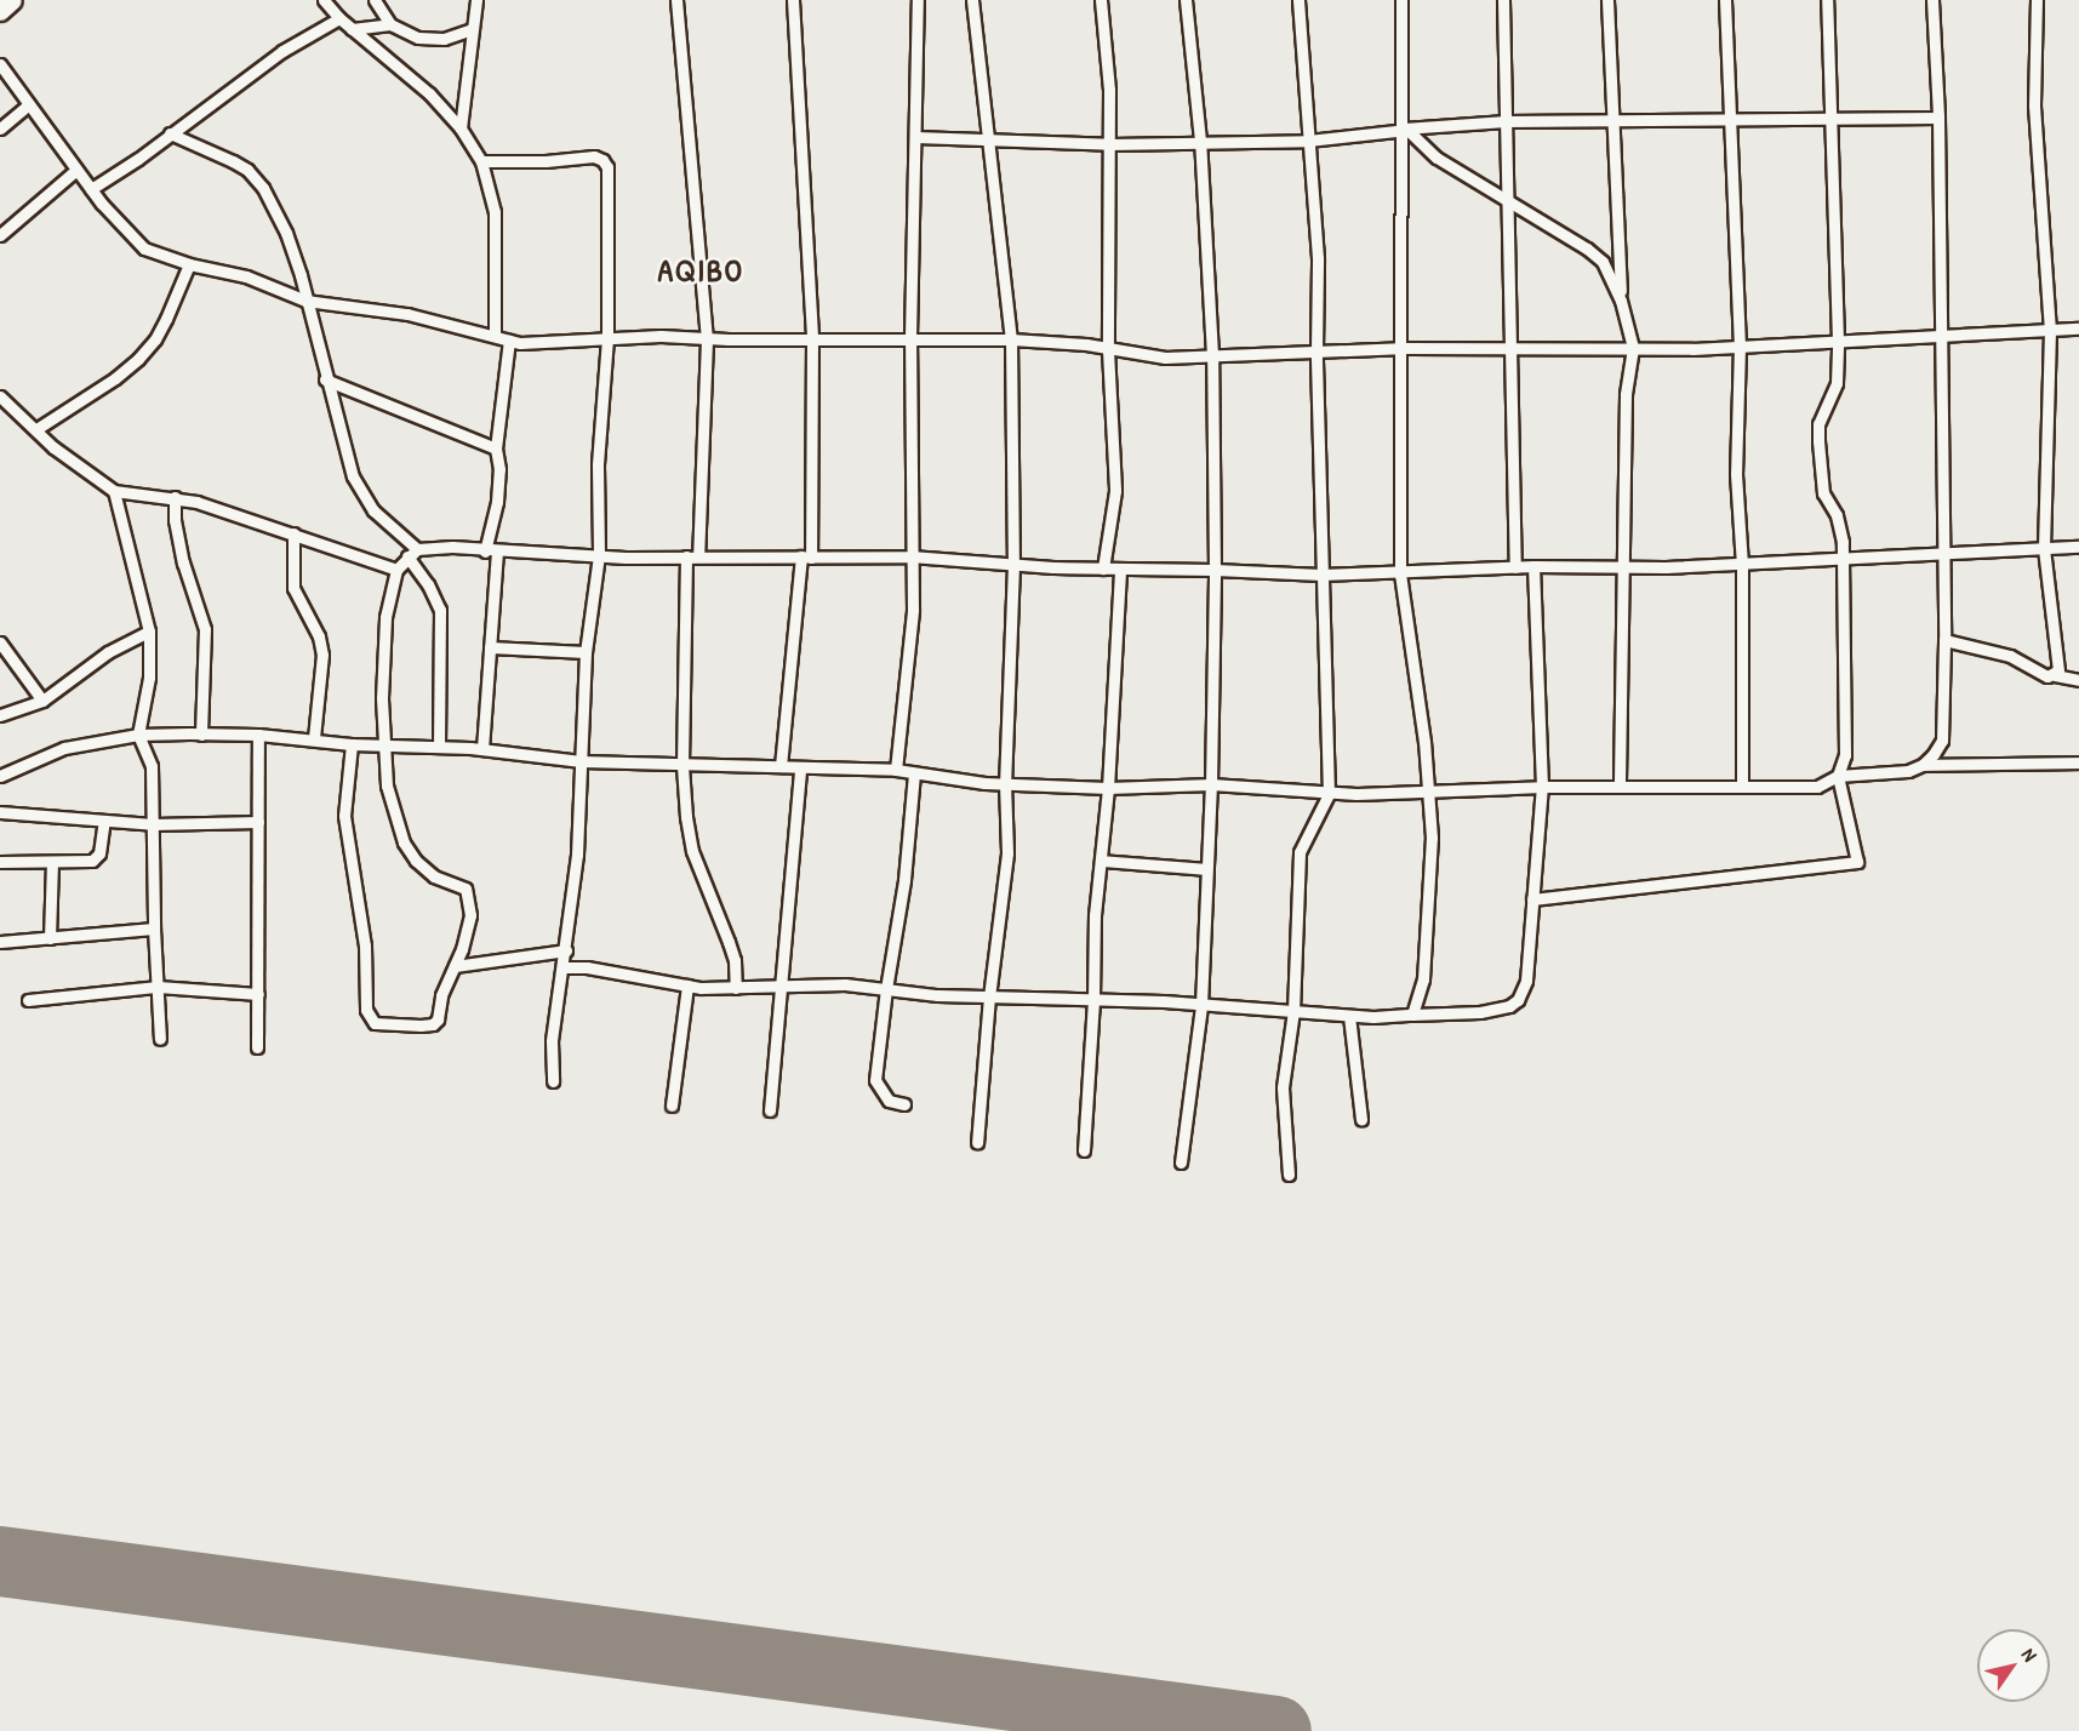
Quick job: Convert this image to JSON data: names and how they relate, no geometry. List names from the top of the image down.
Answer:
{
  "districts": ["AQIBO"],
  "north": "top right"
}
